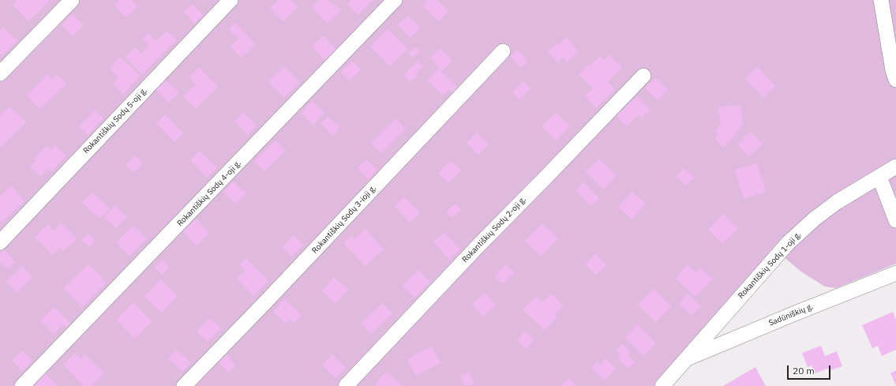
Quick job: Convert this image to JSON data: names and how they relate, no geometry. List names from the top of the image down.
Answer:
{
  "streets": {
    "street": [
      "Rokantiškių Sodų 5-oji g.",
      "Rokantiškių Sodų 4-oji g.",
      "Rokantiškių Sodų 3-ioji g.",
      "Rokantiškių Sodų 2-oji g.",
      "Rokantiškių Sodų 1-oji g.",
      "Sadūniškių g."
    ]
  },
  "crossings": [
    ["Rokantiškių Sodų 1-oji g.", "Sadūniškių g."]
  ],
  "scale_bar": "20 m"
}
